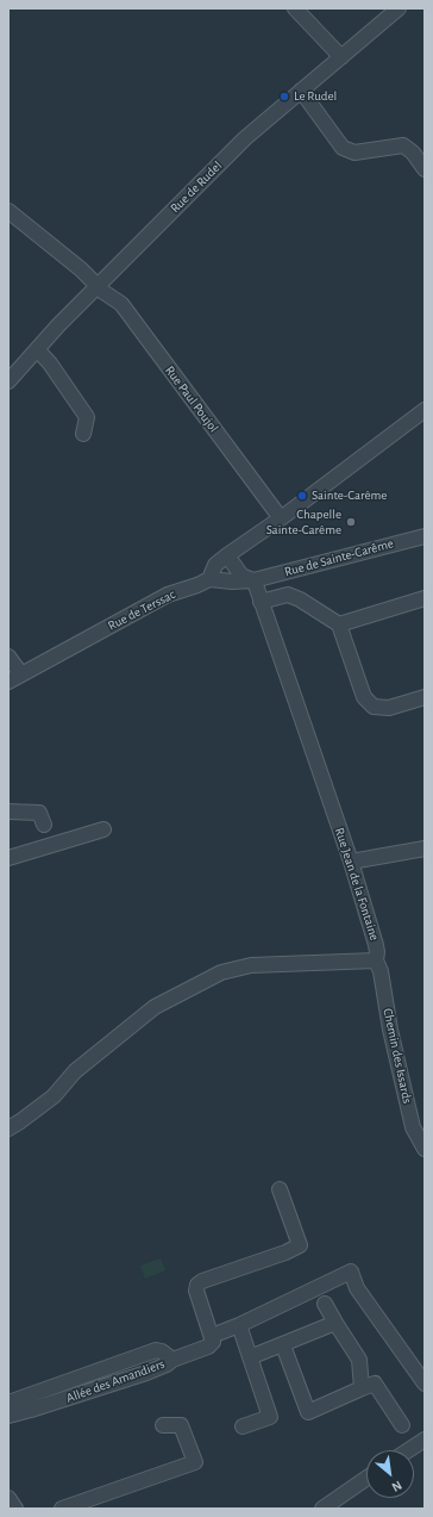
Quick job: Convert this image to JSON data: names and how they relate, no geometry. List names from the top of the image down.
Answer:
{
  "streets": {
    "street": [
      "Rue de Rudel",
      "Rue Paul Poujol",
      "Rue de Sainte-Carême",
      "Rue de Terssac",
      "Rue Jean de la Fontaine",
      "Chemin des Issards",
      "Allée des Amandiers"
    ]
  },
  "crossings": [
    ["Rue de Rudel", "Rue Paul Poujol"],
    ["Rue de Sainte-Carême", "Rue de Terssac"],
    ["Rue de Sainte-Carême", "Rue Jean de la Fontaine"],
    ["Rue Jean de la Fontaine", "Chemin des Issards"]
  ],
  "places": ["Le Rudel", "Sainte-Carême", "Chapelle Sainte-Carême"],
  "north": "bottom right"
}
